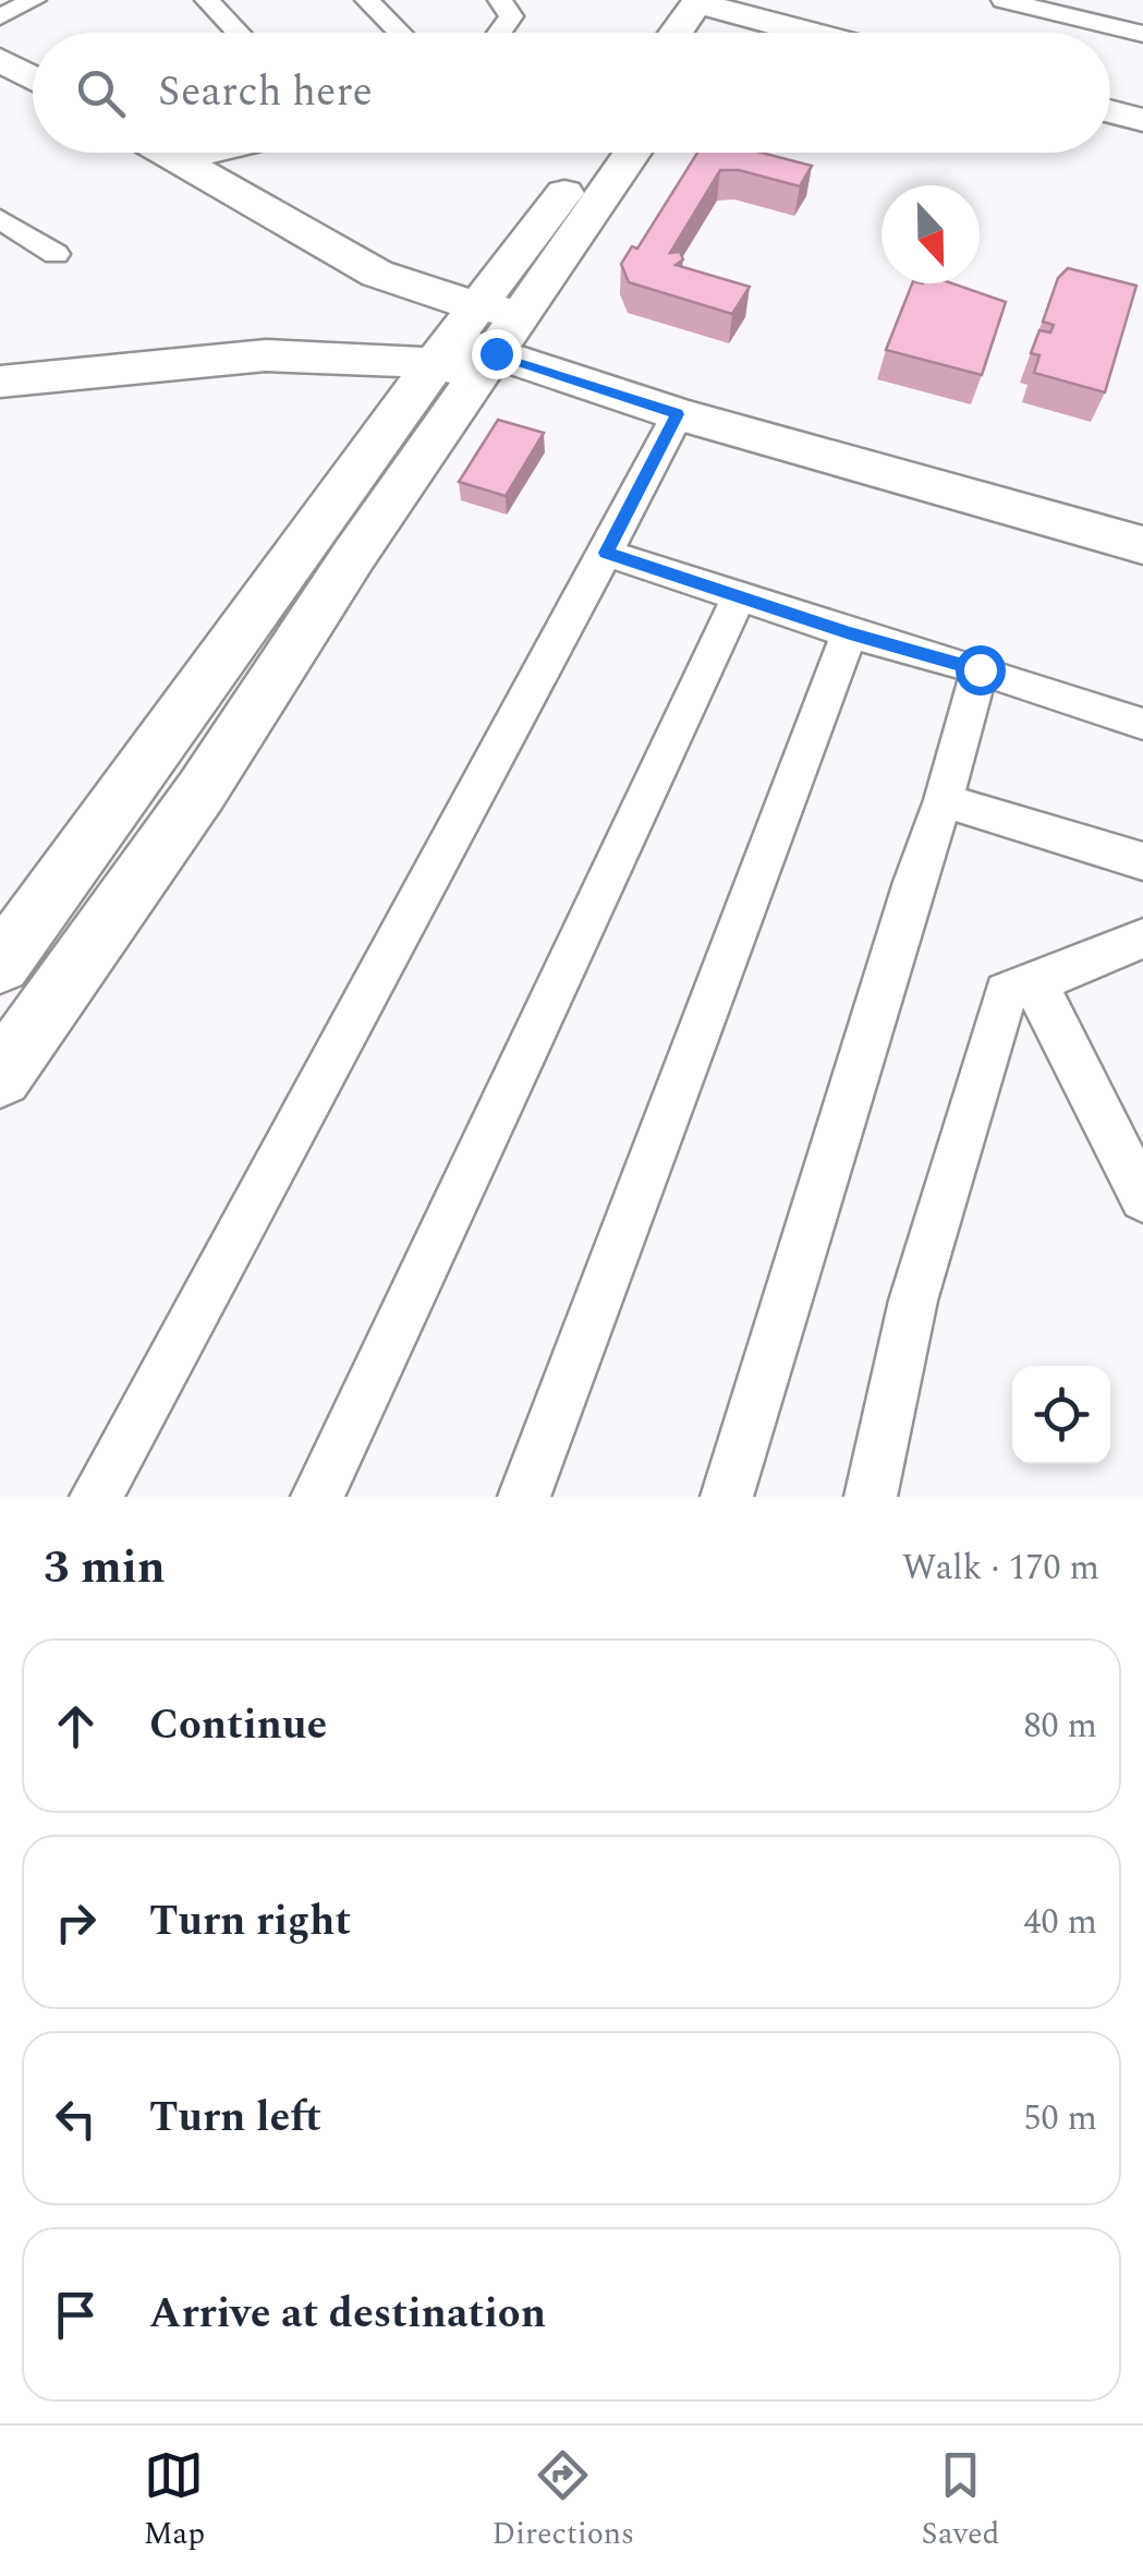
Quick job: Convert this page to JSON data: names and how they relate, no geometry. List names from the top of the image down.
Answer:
{
  "north": "bottom",
  "page": {
    "search": "Search here",
    "heading": ["3 min", "Walk · 170 m"],
    "list": [
      ["Continue", "80 m"],
      ["Turn right", "40 m"],
      ["Turn left", "50 m"],
      "Arrive at destination"
    ],
    "nav": ["Map", "Directions", "Saved"]
  }
}
